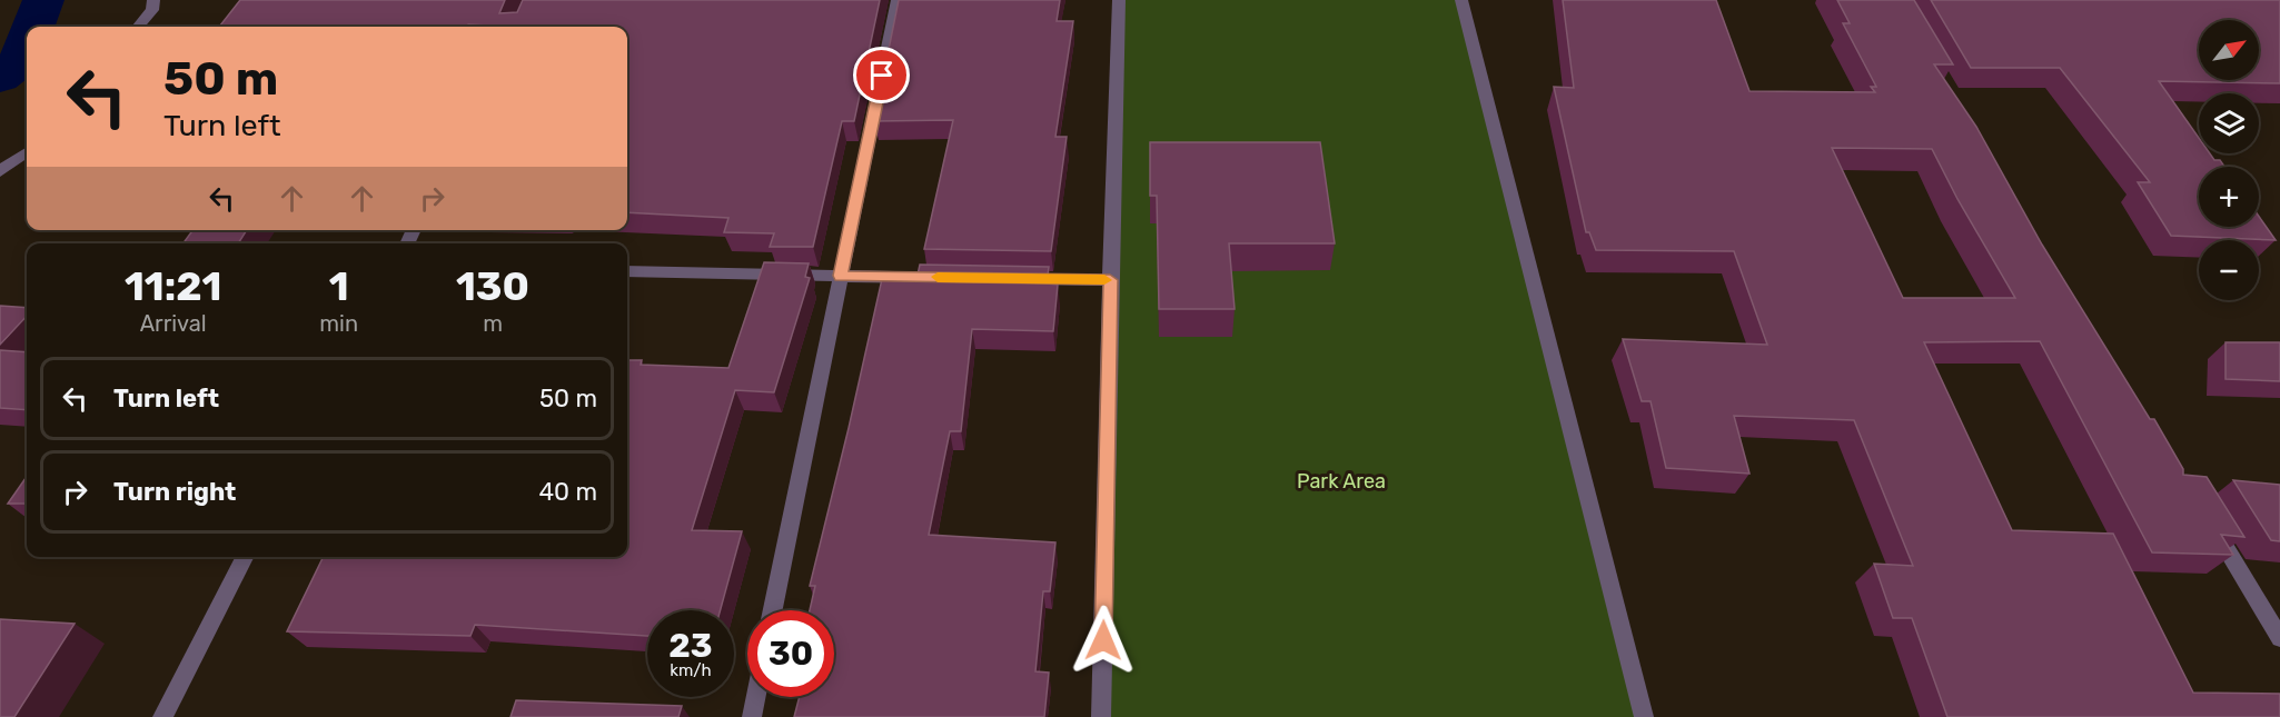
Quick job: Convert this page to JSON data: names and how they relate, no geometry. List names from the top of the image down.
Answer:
{
  "parks": ["Park Area"],
  "north": "top right",
  "page": {
    "map_buttons": ["+", "−"],
    "turn": ["50 m", "Turn left"],
    "eta": [
      "11:21",
      "Arrival",
      "1",
      "min",
      "130",
      "m"
    ],
    "list": [
      {
        "name": "Turn left",
        "value": "50 m"
      },
      {
        "name": "Turn right",
        "value": "40 m"
      }
    ],
    "speed": "23 km/h",
    "limit": "30"
  }
}
